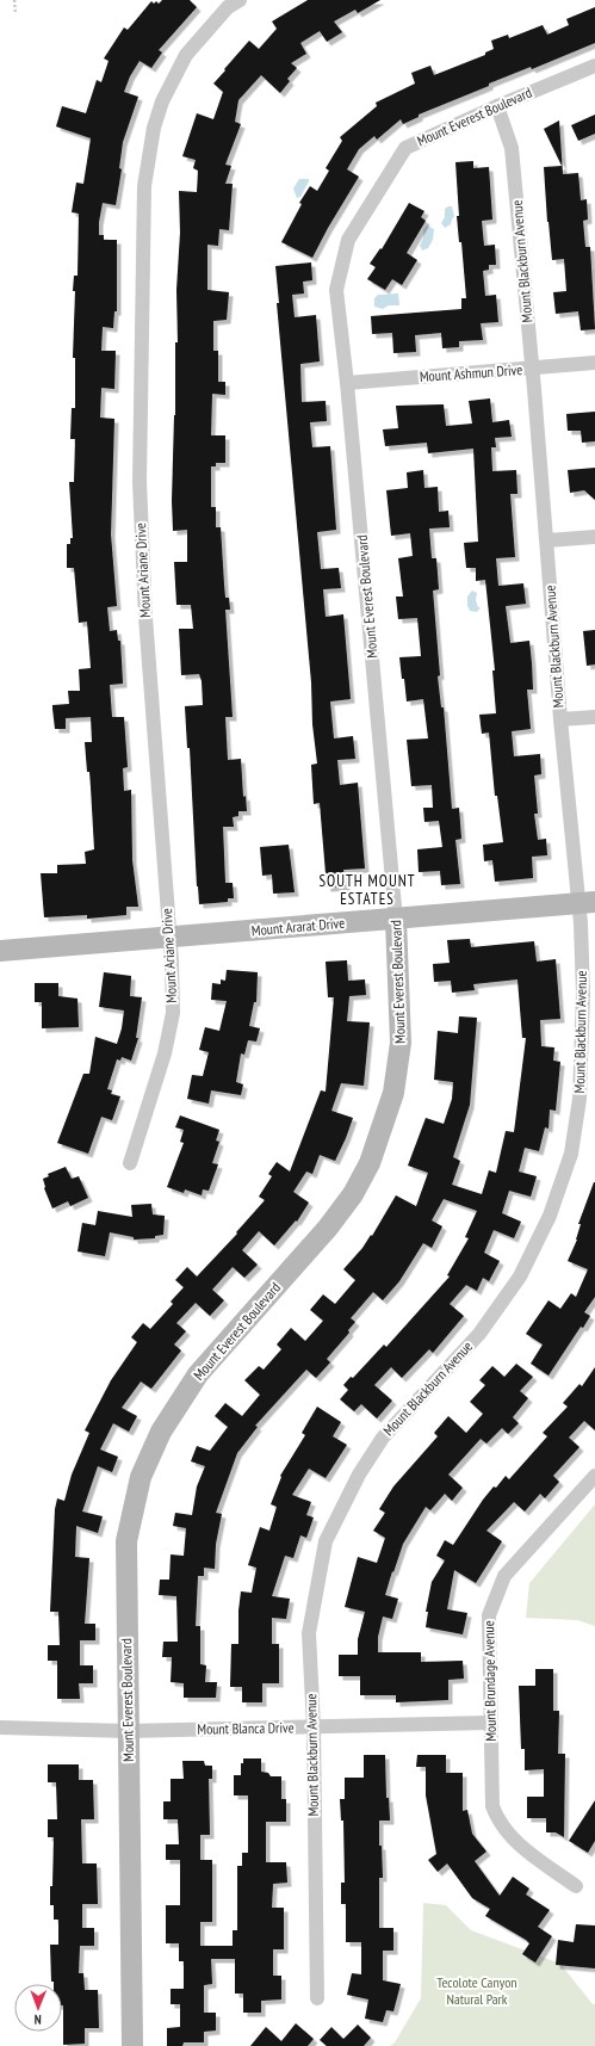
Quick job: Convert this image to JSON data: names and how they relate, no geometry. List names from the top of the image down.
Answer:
{
  "streets": {
    "street": [
      "Mount Everest Boulevard",
      "Mount Blackburn Avenue",
      "Mount Ashmun Drive",
      "Mount Ariane Drive",
      "Mount Ararat Drive",
      "Mount Brundage Avenue",
      "Mount Blanca Drive"
    ]
  },
  "crossings": [
    ["Mount Everest Boulevard", "Mount Blackburn Avenue"],
    ["Mount Everest Boulevard", "Mount Ashmun Drive"],
    ["Mount Everest Boulevard", "Mount Ararat Drive"],
    ["Mount Everest Boulevard", "Mount Blanca Drive"],
    ["Mount Blackburn Avenue", "Mount Ashmun Drive"],
    ["Mount Blackburn Avenue", "Mount Ararat Drive"],
    ["Mount Blackburn Avenue", "Mount Blanca Drive"],
    ["Mount Ariane Drive", "Mount Ararat Drive"],
    ["Mount Brundage Avenue", "Mount Blanca Drive"]
  ],
  "districts": ["SOUTH MOUNT ESTATES"],
  "parks": ["Tecolote Canyon Natural Park"],
  "north": "bottom"
}
